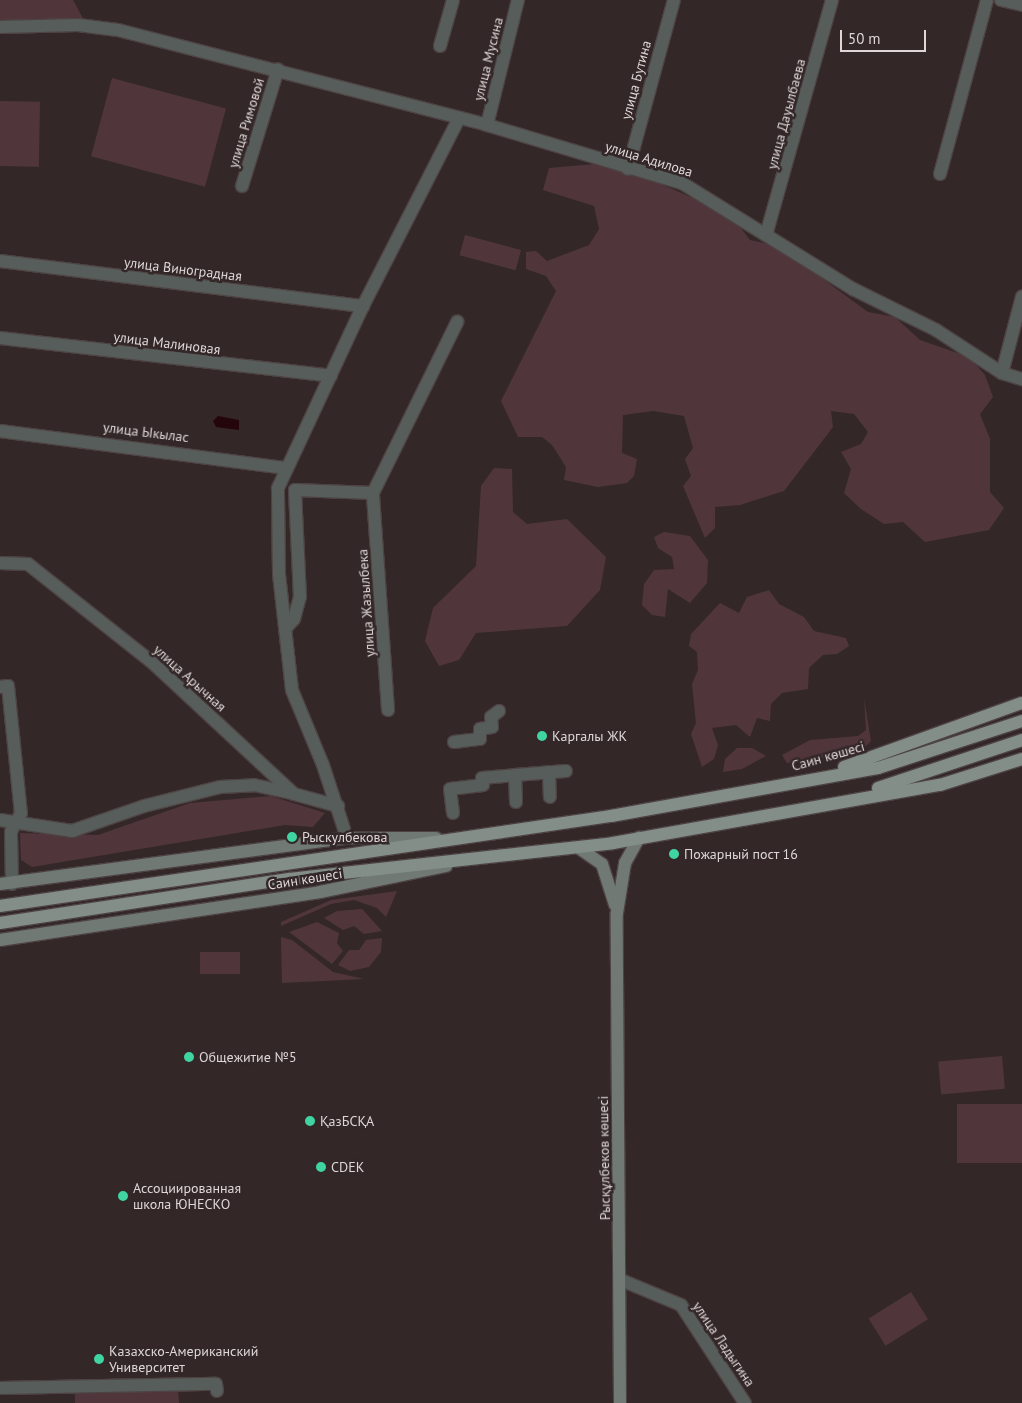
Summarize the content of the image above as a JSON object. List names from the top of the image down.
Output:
{
  "streets": {
    "main road": ["Саин көшесі"],
    "street": [
      "улица Мусина",
      "улица Бутина",
      "улица Дауылбаева",
      "улица Римовой",
      "улица Адилова",
      "улица Виноградная",
      "улица Малиновая",
      "улица Ыкылас",
      "улица Жазылбека",
      "улица Арычная",
      "Рысқұлбеков көшесі",
      "улица Ладыгина"
    ]
  },
  "crossings": [
    ["улица Мусина", "улица Адилова"],
    ["улица Бутина", "улица Адилова"],
    ["улица Дауылбаева", "улица Адилова"],
    ["улица Римовой", "улица Адилова"],
    ["Рысқұлбеков көшесі", "улица Ладыгина"]
  ],
  "places": [
    "Каргалы ЖК",
    "Рыскулбекова",
    "Пожарный пост 16",
    "Общежитие №5",
    "ҚазБСҚА",
    "CDEK",
    "Ассоциированная школа ЮНЕСКО",
    "Казахско-Американский Университет"
  ],
  "scale_bar": "50 m"
}
